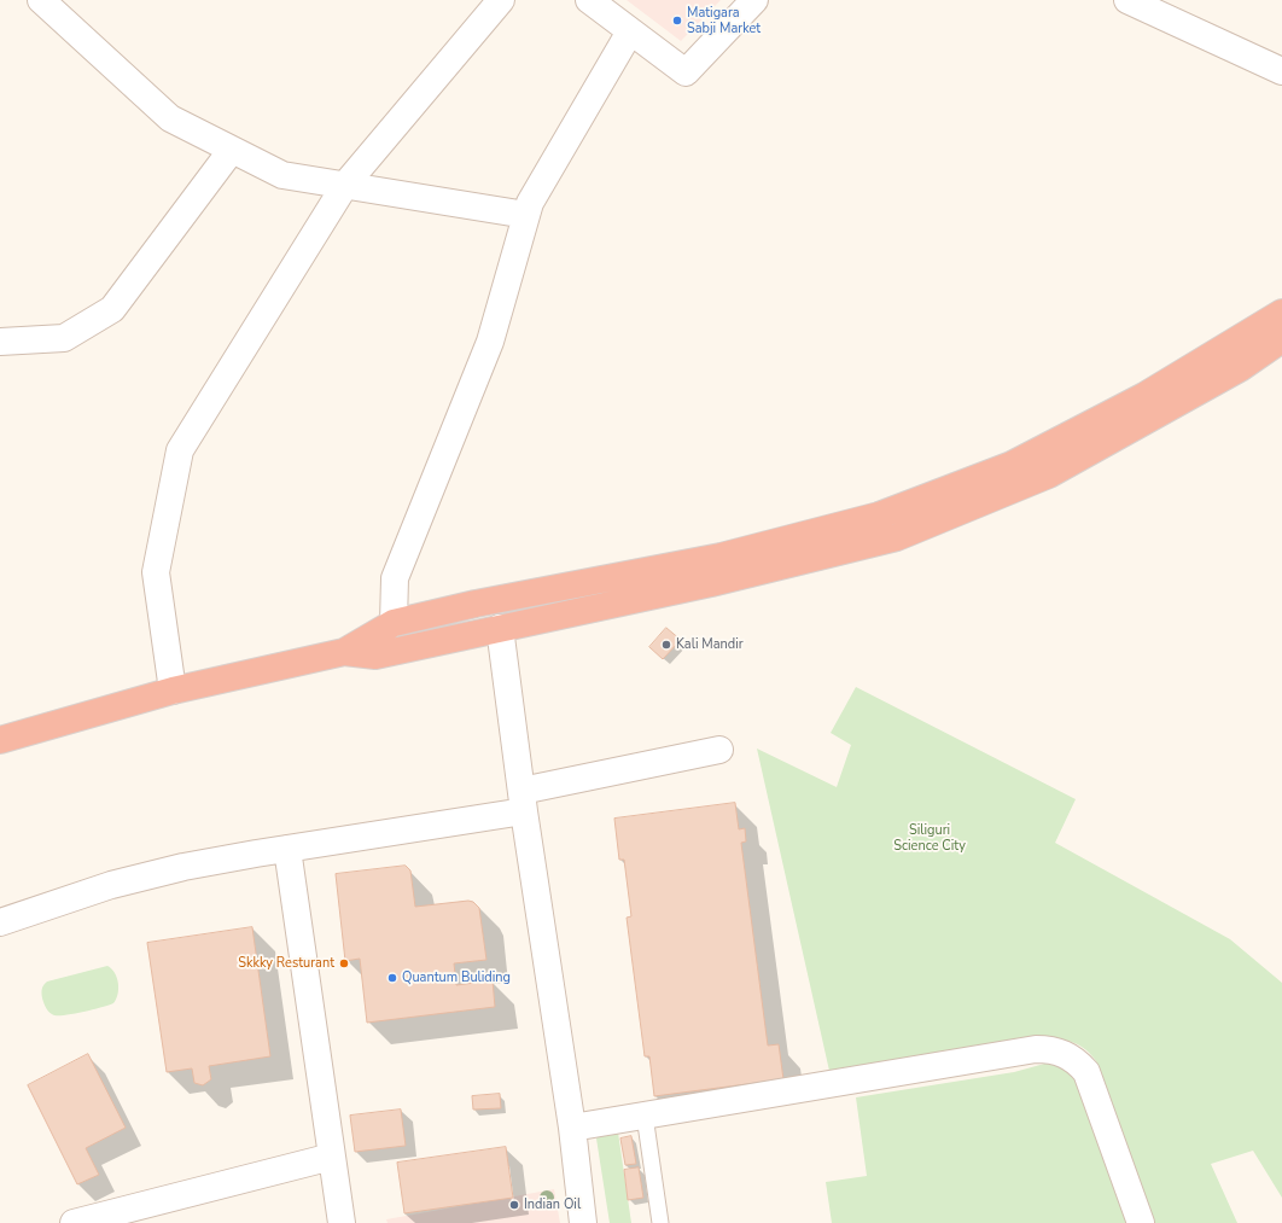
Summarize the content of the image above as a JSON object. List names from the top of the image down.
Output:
{
  "parks": ["Siliguri Science City"],
  "places": [
    "Matigara Sabji Market",
    "Kali Mandir",
    "Skkky Resturant",
    "Quantum Buliding",
    "Indian Oil"
  ]
}
